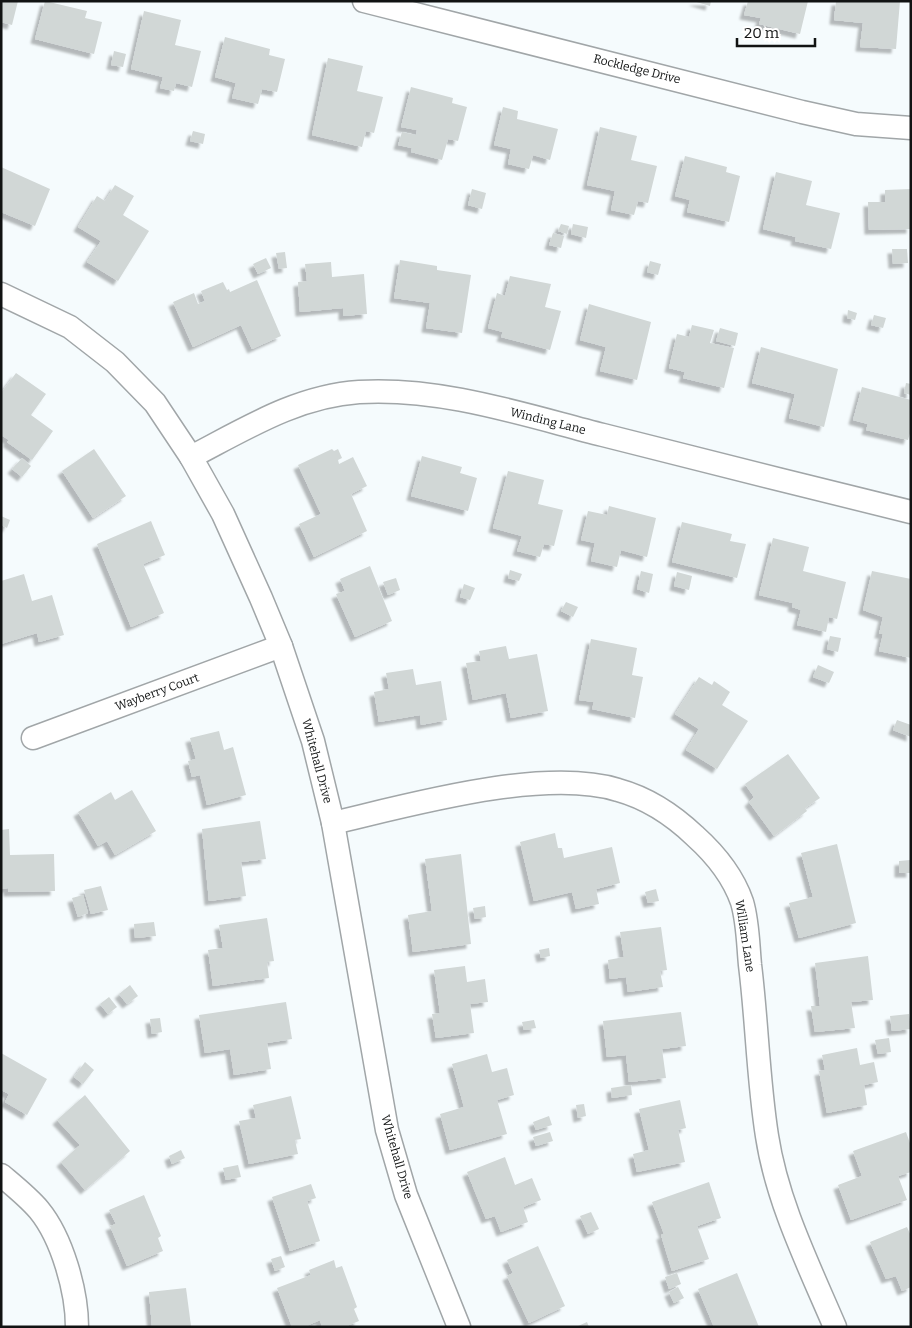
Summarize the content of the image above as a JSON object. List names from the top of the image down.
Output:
{
  "streets": {
    "street": [
      "Rockledge Drive",
      "Winding Lane",
      "Wayberry Court",
      "Whitehall Drive",
      "William Lane"
    ]
  },
  "crossings": [
    ["Winding Lane", "Whitehall Drive"],
    ["Wayberry Court", "Whitehall Drive"],
    ["Whitehall Drive", "William Lane"]
  ],
  "scale_bar": "20 m"
}
